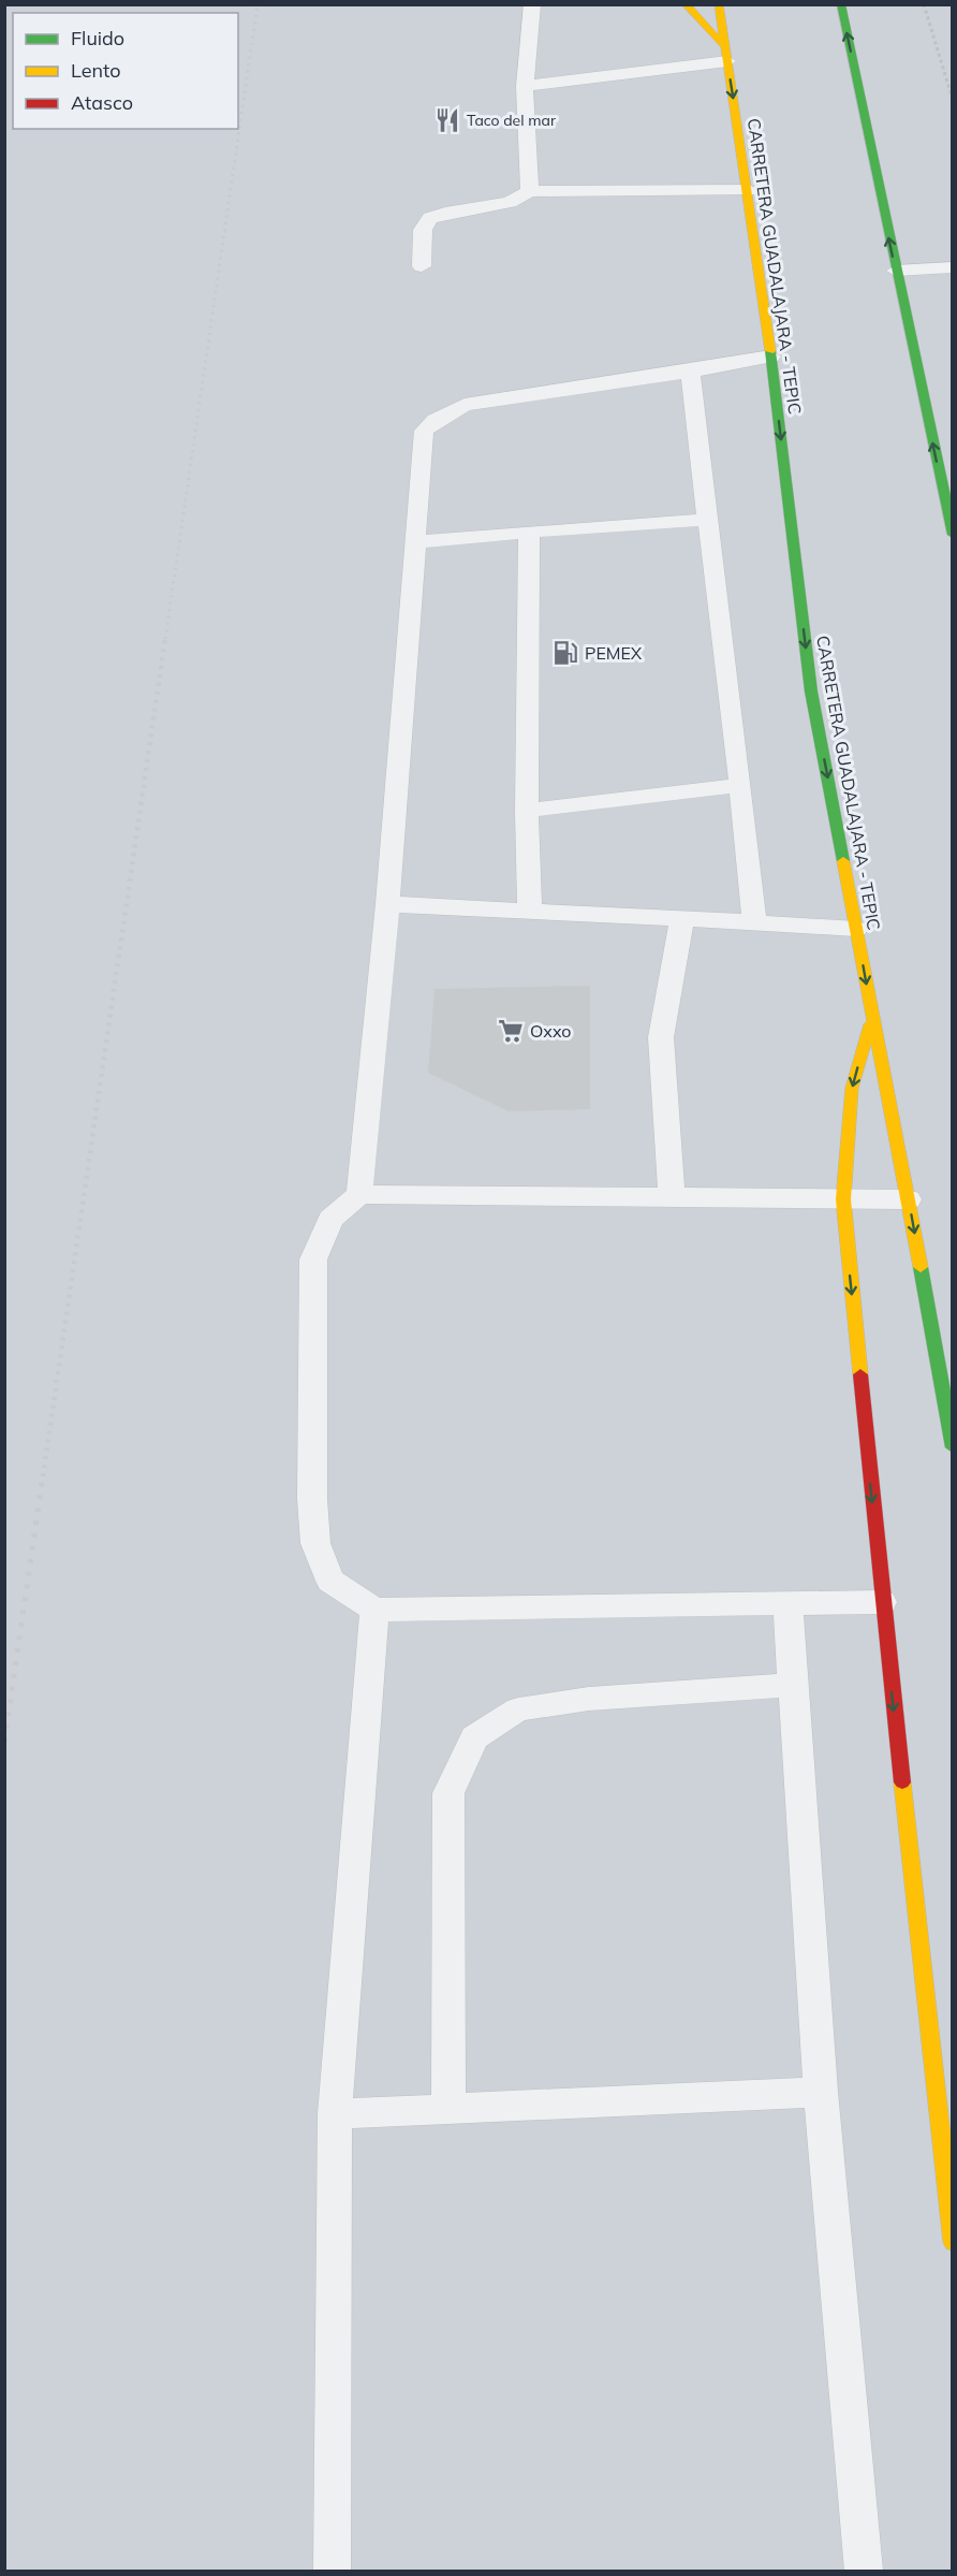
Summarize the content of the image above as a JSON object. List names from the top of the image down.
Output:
{
  "streets": {
    "highway": ["CARRETERA GUADALAJARA - TEPIC"]
  },
  "places": {
    "restaurant": ["Taco del mar"],
    "fuel station": ["PEMEX"],
    "supermarket": ["Oxxo"]
  },
  "legend": ["Fluido", "Lento", "Atasco"]
}
